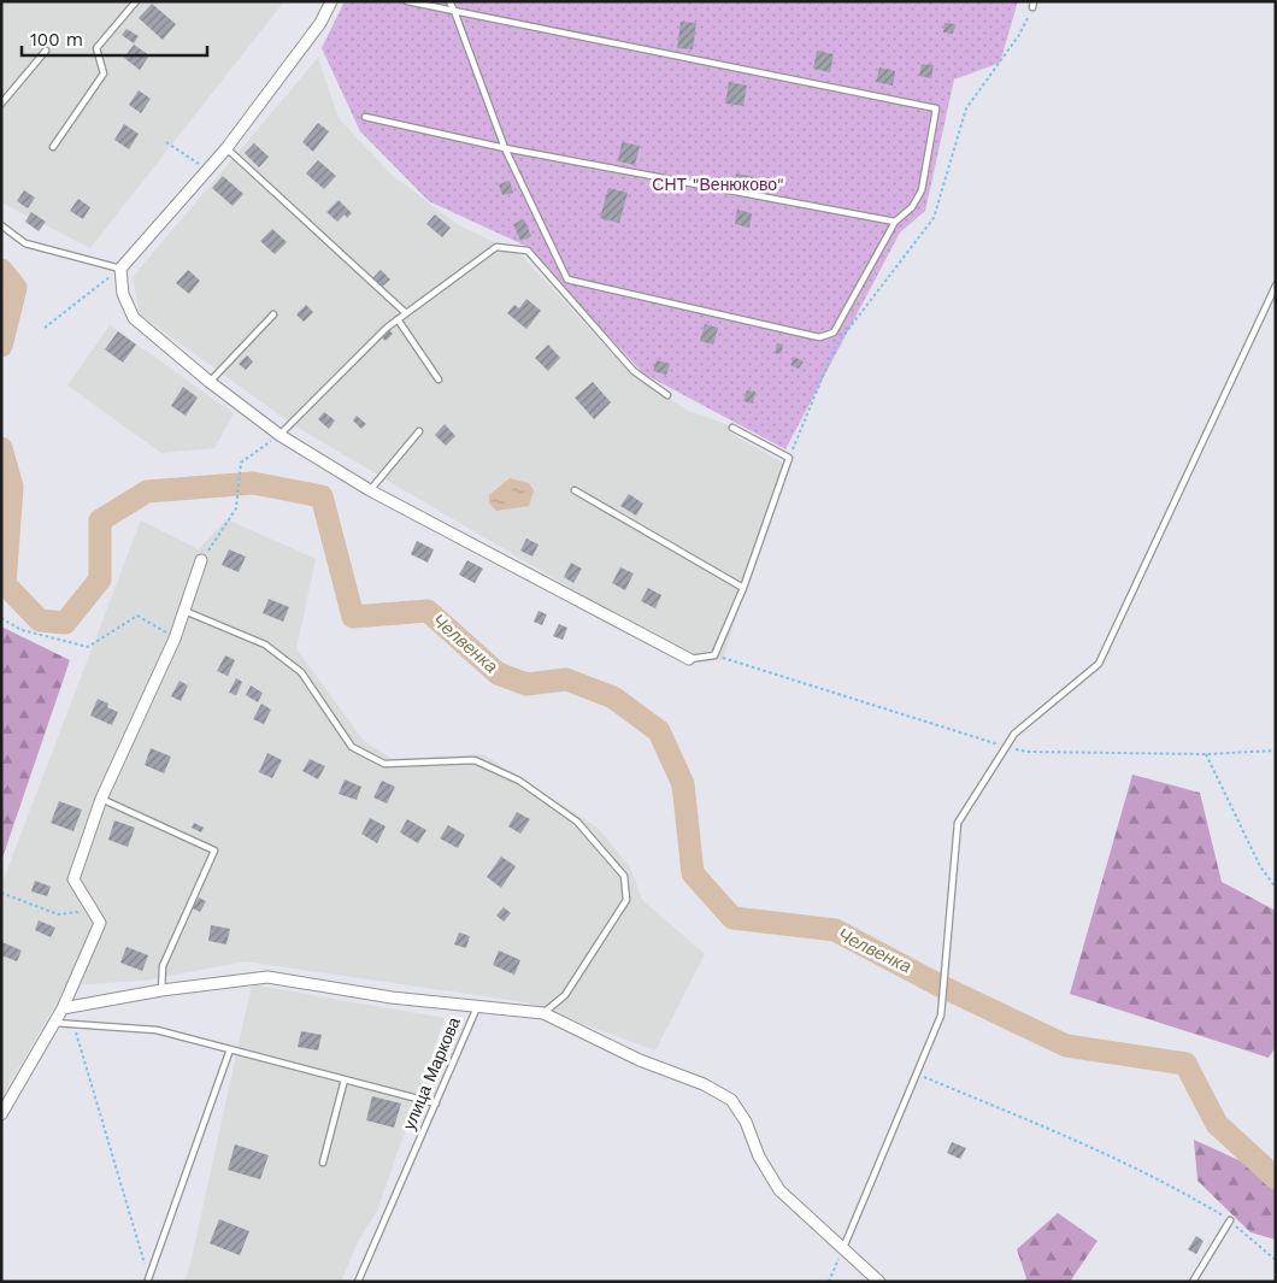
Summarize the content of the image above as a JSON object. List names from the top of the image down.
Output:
{
  "streets": {
    "street": ["улица Маркова"]
  },
  "water": ["Челвенка"],
  "parks": ["СНТ \"Венюково\""],
  "scale_bar": "100 m"
}
